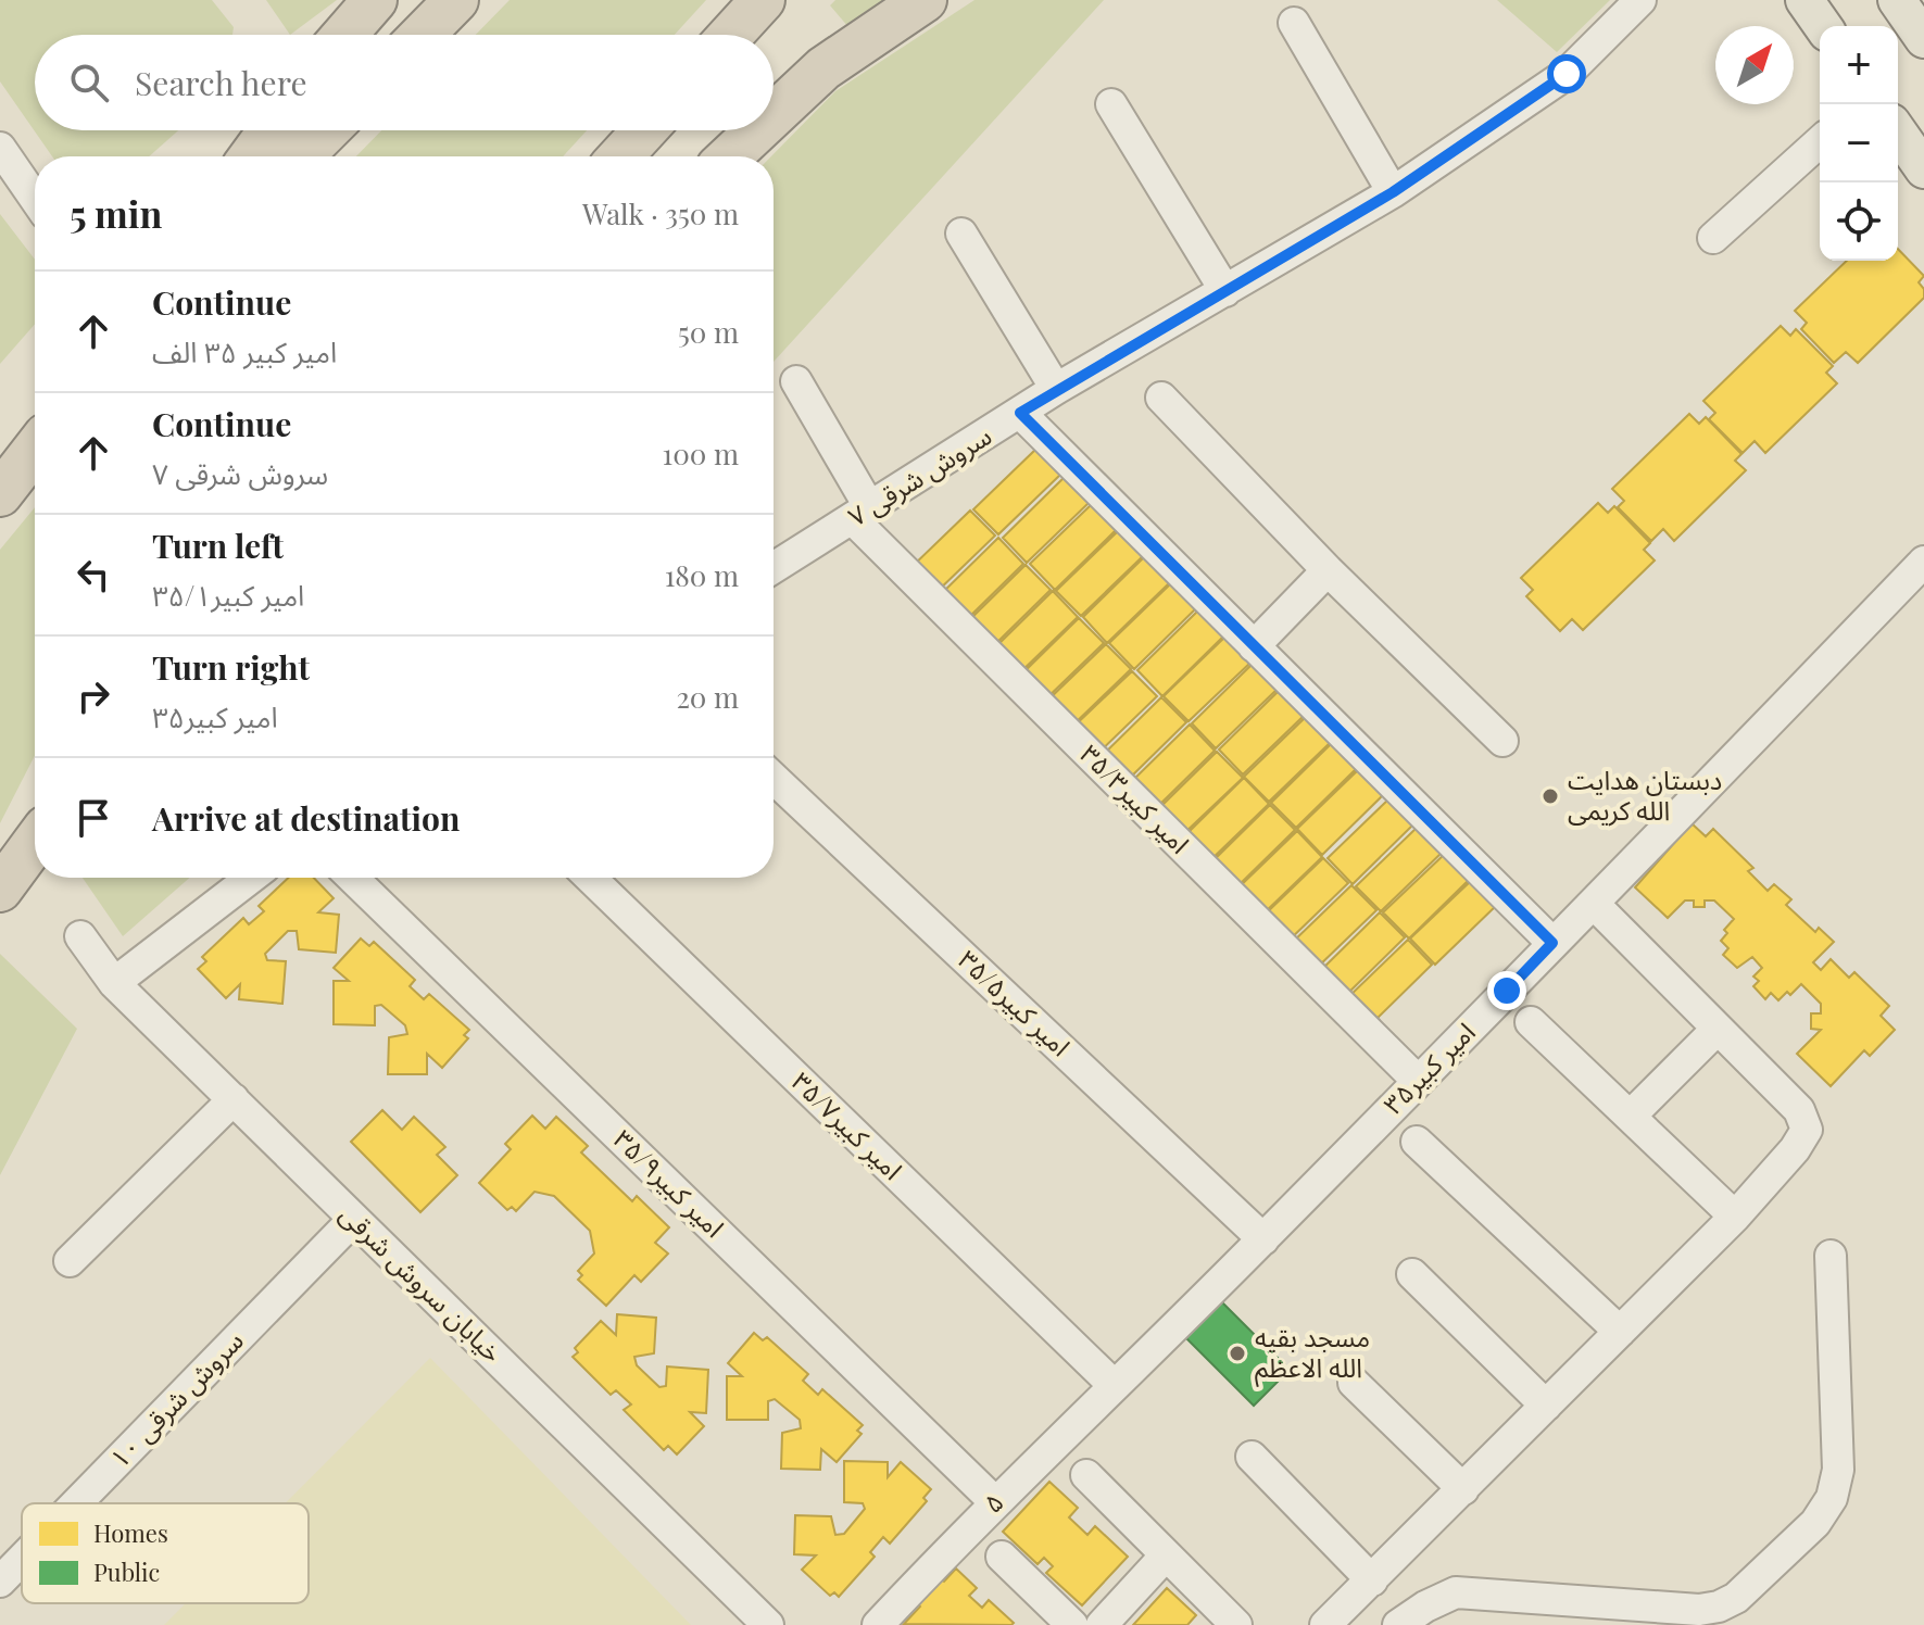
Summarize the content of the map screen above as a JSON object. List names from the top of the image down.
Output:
{
  "streets": {
    "street": [
      "سروش شرقی ۷",
      "امیر کبیر۳۵/۳",
      "امیر کبیر۳۵/۵",
      "امیر کبیر۳۵",
      "امیر کبیر۳۵/۷",
      "امیر کبیر۳۵/۹",
      "خیابان سروش شرقی",
      "سروش شرقی ۱۰",
      "۵"
    ]
  },
  "crossings": [
    ["سروش شرقی ۷", "امیر کبیر۳۵/۳"],
    ["امیر کبیر۳۵/۳", "امیر کبیر۳۵"],
    ["امیر کبیر۳۵/۵", "امیر کبیر۳۵"],
    ["امیر کبیر۳۵", "امیر کبیر۳۵/۷"],
    ["امیر کبیر۳۵", "۵"],
    ["امیر کبیر۳۵/۷", "۵"],
    ["امیر کبیر۳۵/۹", "۵"],
    ["خیابان سروش شرقی", "سروش شرقی ۱۰"]
  ],
  "places": ["دبستان هدایت الله کریمی", "مسجد بقیه الله الاعظم"],
  "legend": ["Homes", "Public"],
  "north": "top right",
  "page": {
    "map_buttons": ["+", "−"],
    "search": "Search here",
    "heading": ["5 min", "Walk · 350 m"],
    "list": [
      ["Continue", "امیر کبیر ۳۵ الف", "50 m"],
      ["Continue", "سروش شرقی ۷", "100 m"],
      ["Turn left", "امیر کبیر۳۵/۱", "180 m"],
      ["Turn right", "امیر کبیر۳۵", "20 m"],
      "Arrive at destination"
    ]
  }
}
